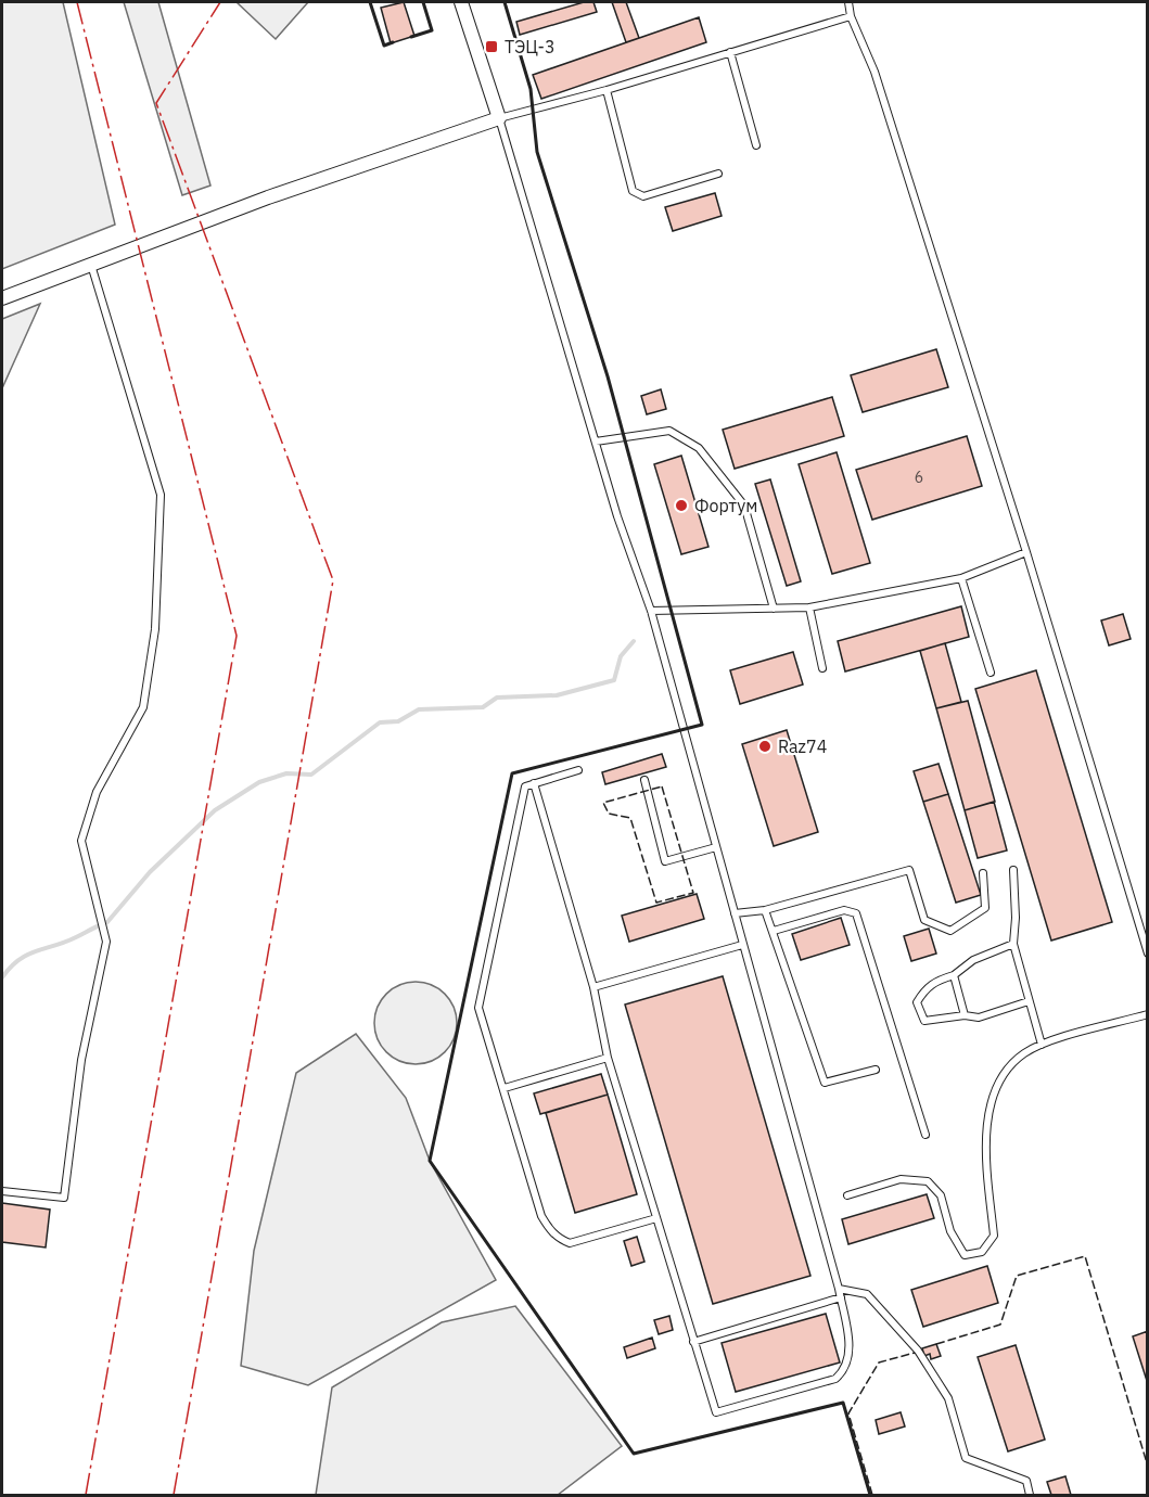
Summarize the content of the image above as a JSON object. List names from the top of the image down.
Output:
{
  "places": {
    "transit": ["ТЭЦ-3"],
    "other": ["Фортум", "Raz74"]
  },
  "house_numbers": ["6"]
}
